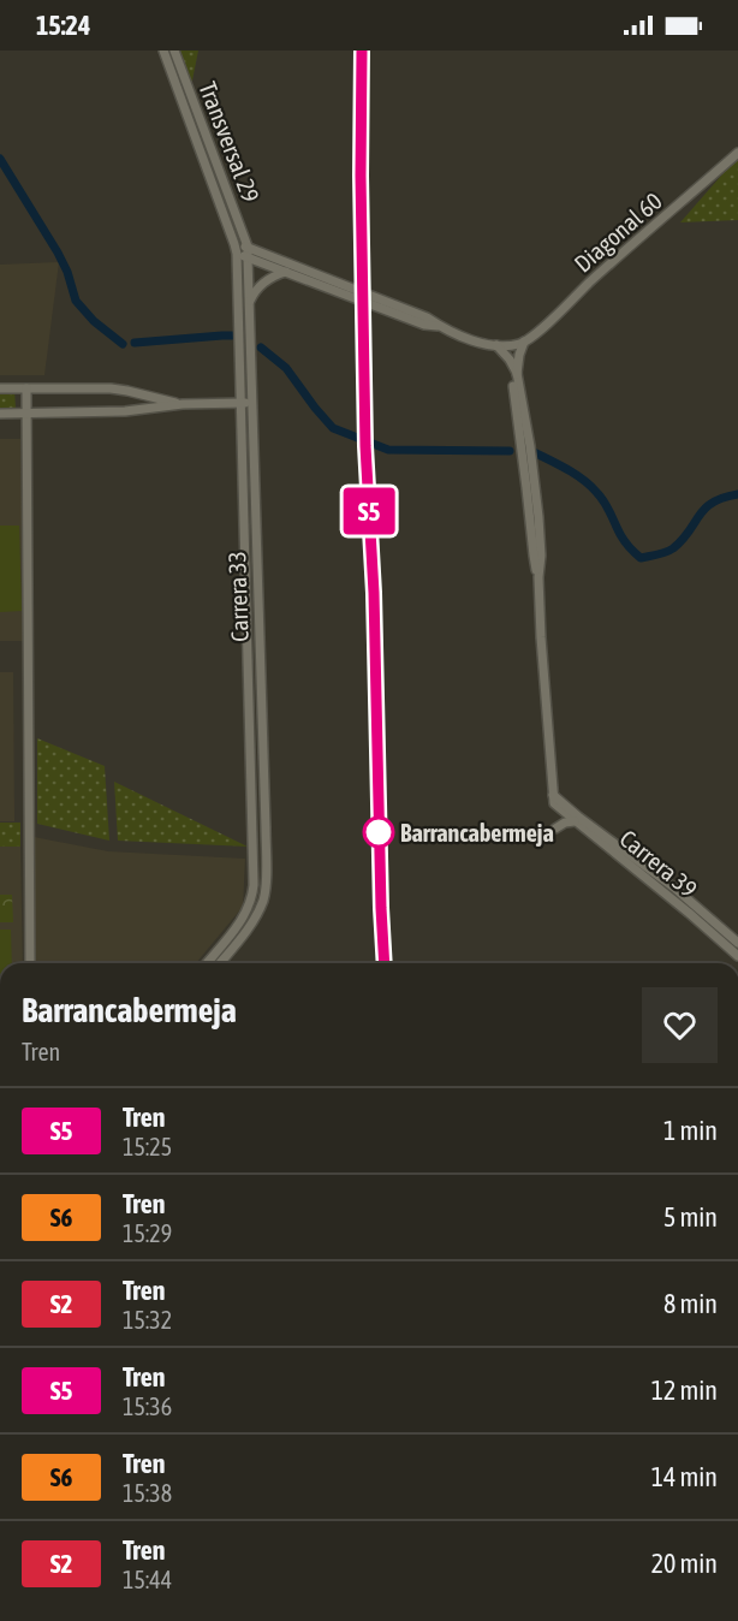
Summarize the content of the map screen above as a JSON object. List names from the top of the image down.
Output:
{
  "streets": {
    "main road": [
      "Transversal 29",
      "Diagonal 60",
      "Carrera 33",
      "Carrera 39"
    ]
  },
  "crossings": [
    ["Transversal 29", "Carrera 33"]
  ],
  "places": ["Barrancabermeja"],
  "page": {
    "status": "15:24",
    "on_map": "S5",
    "heading": ["Barrancabermeja", "Tren"],
    "list": [
      {
        "mark": "S5",
        "name": "Tren",
        "note": "15:25",
        "value": "1 min"
      },
      {
        "mark": "S6",
        "name": "Tren",
        "note": "15:29",
        "value": "5 min"
      },
      {
        "mark": "S2",
        "name": "Tren",
        "note": "15:32",
        "value": "8 min"
      },
      {
        "mark": "S5",
        "name": "Tren",
        "note": "15:36",
        "value": "12 min"
      },
      {
        "mark": "S6",
        "name": "Tren",
        "note": "15:38",
        "value": "14 min"
      },
      {
        "mark": "S2",
        "name": "Tren",
        "note": "15:44",
        "value": "20 min"
      }
    ]
  }
}
